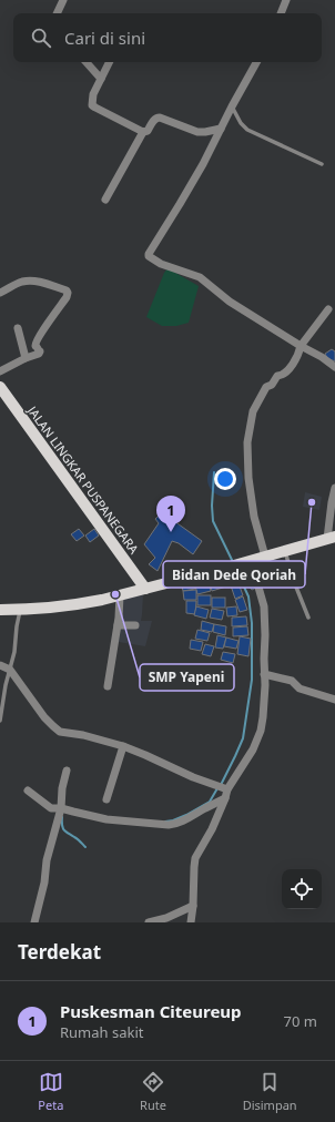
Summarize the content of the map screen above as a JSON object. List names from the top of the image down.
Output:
{
  "streets": {
    "main road": ["JALAN LINGKAR PUSPANEGARA"]
  },
  "places": ["Bidan Dede Qoriah", "SMP Yapeni"],
  "page": {
    "search": "Cari di sini",
    "pins": "1",
    "heading": "Terdekat",
    "list": [
      {
        "mark": "1",
        "name": "Puskesman Citeureup",
        "note": "Rumah sakit",
        "value": "70 m"
      }
    ],
    "nav": ["Peta", "Rute", "Disimpan"]
  }
}
